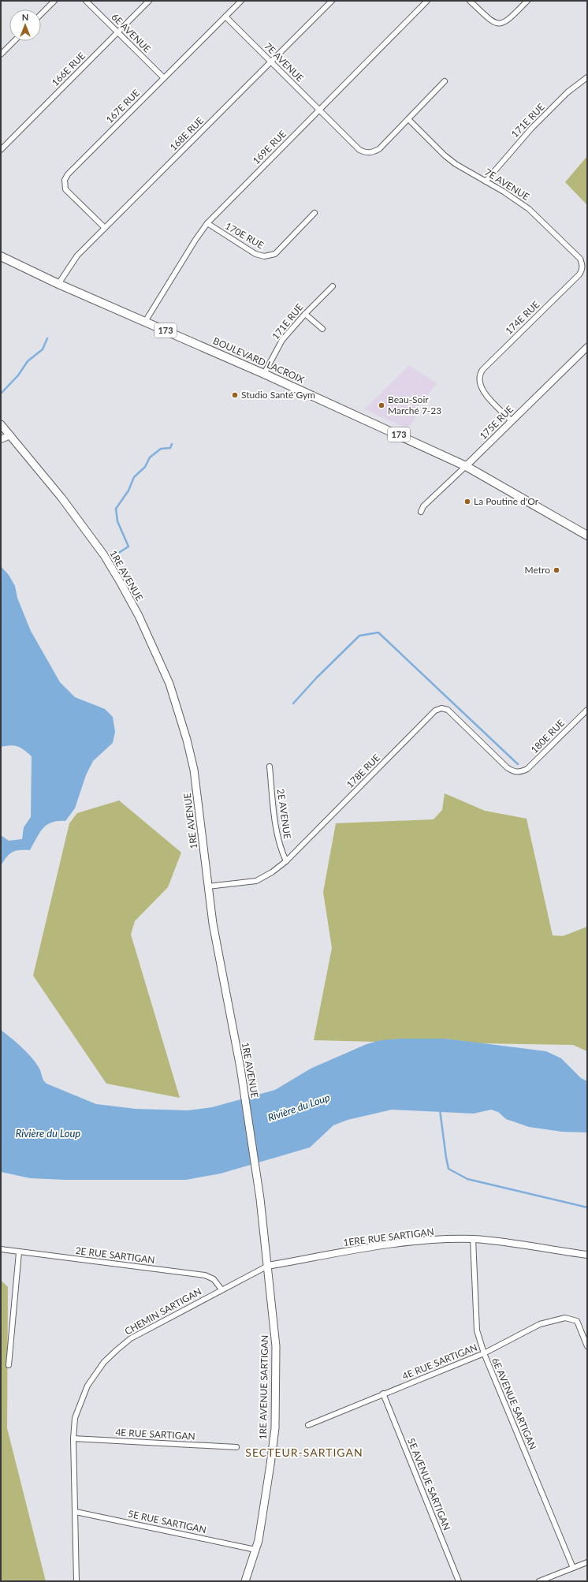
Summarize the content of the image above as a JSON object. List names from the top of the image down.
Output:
{
  "streets": {
    "main road": [
      "173",
      "BOULEVARD LACROIX",
      "1RE AVENUE",
      "1RE AVENUE SARTIGAN"
    ],
    "street": [
      "6E AVENUE",
      "7E AVENUE",
      "166E RUE",
      "167E RUE",
      "171E RUE",
      "168E RUE",
      "169E RUE",
      "170E RUE",
      "174E RUE",
      "175E RUE",
      "180E RUE",
      "178E RUE",
      "2E AVENUE",
      "1ERE RUE SARTIGAN",
      "2E RUE SARTIGAN",
      "CHEMIN SARTIGAN",
      "4E RUE SARTIGAN",
      "6E AVENUE SARTIGAN",
      "5E AVENUE SARTIGAN",
      "5E RUE SARTIGAN"
    ]
  },
  "crossings": [
    ["6E AVENUE", "166E RUE"],
    ["6E AVENUE", "167E RUE"],
    ["7E AVENUE", "167E RUE"],
    ["7E AVENUE", "171E RUE"],
    ["7E AVENUE", "168E RUE"],
    ["7E AVENUE", "169E RUE"],
    ["7E AVENUE", "174E RUE"],
    ["167E RUE", "168E RUE"],
    ["171E RUE", "BOULEVARD LACROIX"],
    ["168E RUE", "BOULEVARD LACROIX"],
    ["169E RUE", "170E RUE"],
    ["169E RUE", "BOULEVARD LACROIX"],
    ["174E RUE", "175E RUE"],
    ["BOULEVARD LACROIX", "175E RUE"],
    ["1RE AVENUE", "178E RUE"],
    ["1RE AVENUE", "1ERE RUE SARTIGAN"],
    ["1RE AVENUE", "CHEMIN SARTIGAN"],
    ["1RE AVENUE", "1RE AVENUE SARTIGAN"],
    ["180E RUE", "178E RUE"],
    ["178E RUE", "2E AVENUE"],
    ["1ERE RUE SARTIGAN", "CHEMIN SARTIGAN"],
    ["1ERE RUE SARTIGAN", "1RE AVENUE SARTIGAN"],
    ["1ERE RUE SARTIGAN", "6E AVENUE SARTIGAN"],
    ["2E RUE SARTIGAN", "CHEMIN SARTIGAN"],
    ["CHEMIN SARTIGAN", "4E RUE SARTIGAN"],
    ["CHEMIN SARTIGAN", "1RE AVENUE SARTIGAN"],
    ["CHEMIN SARTIGAN", "5E RUE SARTIGAN"],
    ["4E RUE SARTIGAN", "6E AVENUE SARTIGAN"],
    ["4E RUE SARTIGAN", "5E AVENUE SARTIGAN"],
    ["1RE AVENUE SARTIGAN", "5E RUE SARTIGAN"]
  ],
  "districts": ["SECTEUR-SARTIGAN"],
  "water": ["Rivière du Loup"],
  "places": [
    "Studio Santé Gym",
    "Beau-Soir Marché 7-23",
    "La Poutine d'Or",
    "Metro"
  ],
  "north": "top"
}
